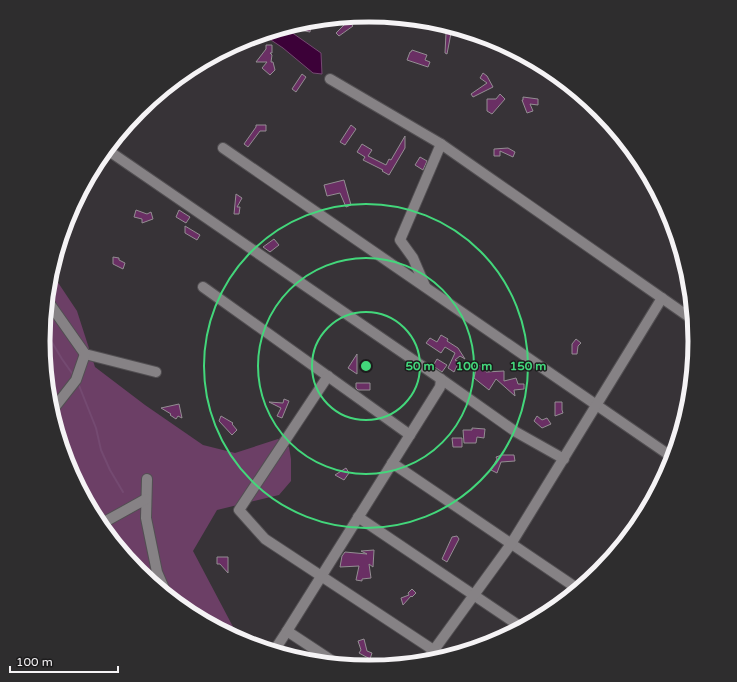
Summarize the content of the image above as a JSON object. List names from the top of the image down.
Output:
{
  "scale_bar": "100 m",
  "rings": ["50 m", "100 m", "150 m"]
}
